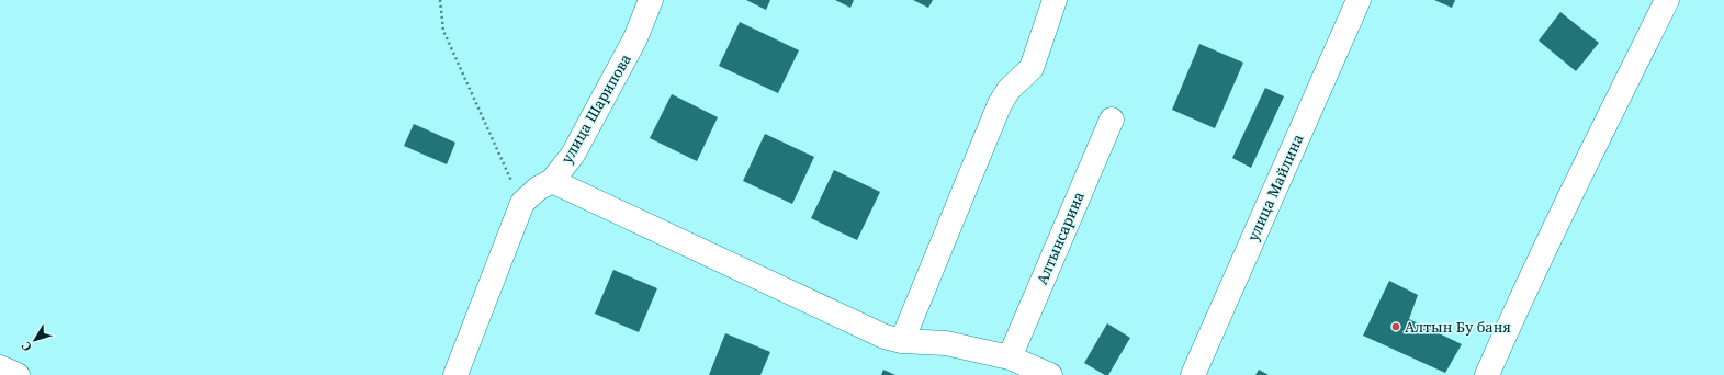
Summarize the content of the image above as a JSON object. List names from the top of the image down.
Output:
{
  "streets": {
    "street": ["улица Шарипова", "улица Майлина", "Алтынсарина"]
  },
  "places": ["Алтын Бу баня"],
  "north": "bottom left"
}
